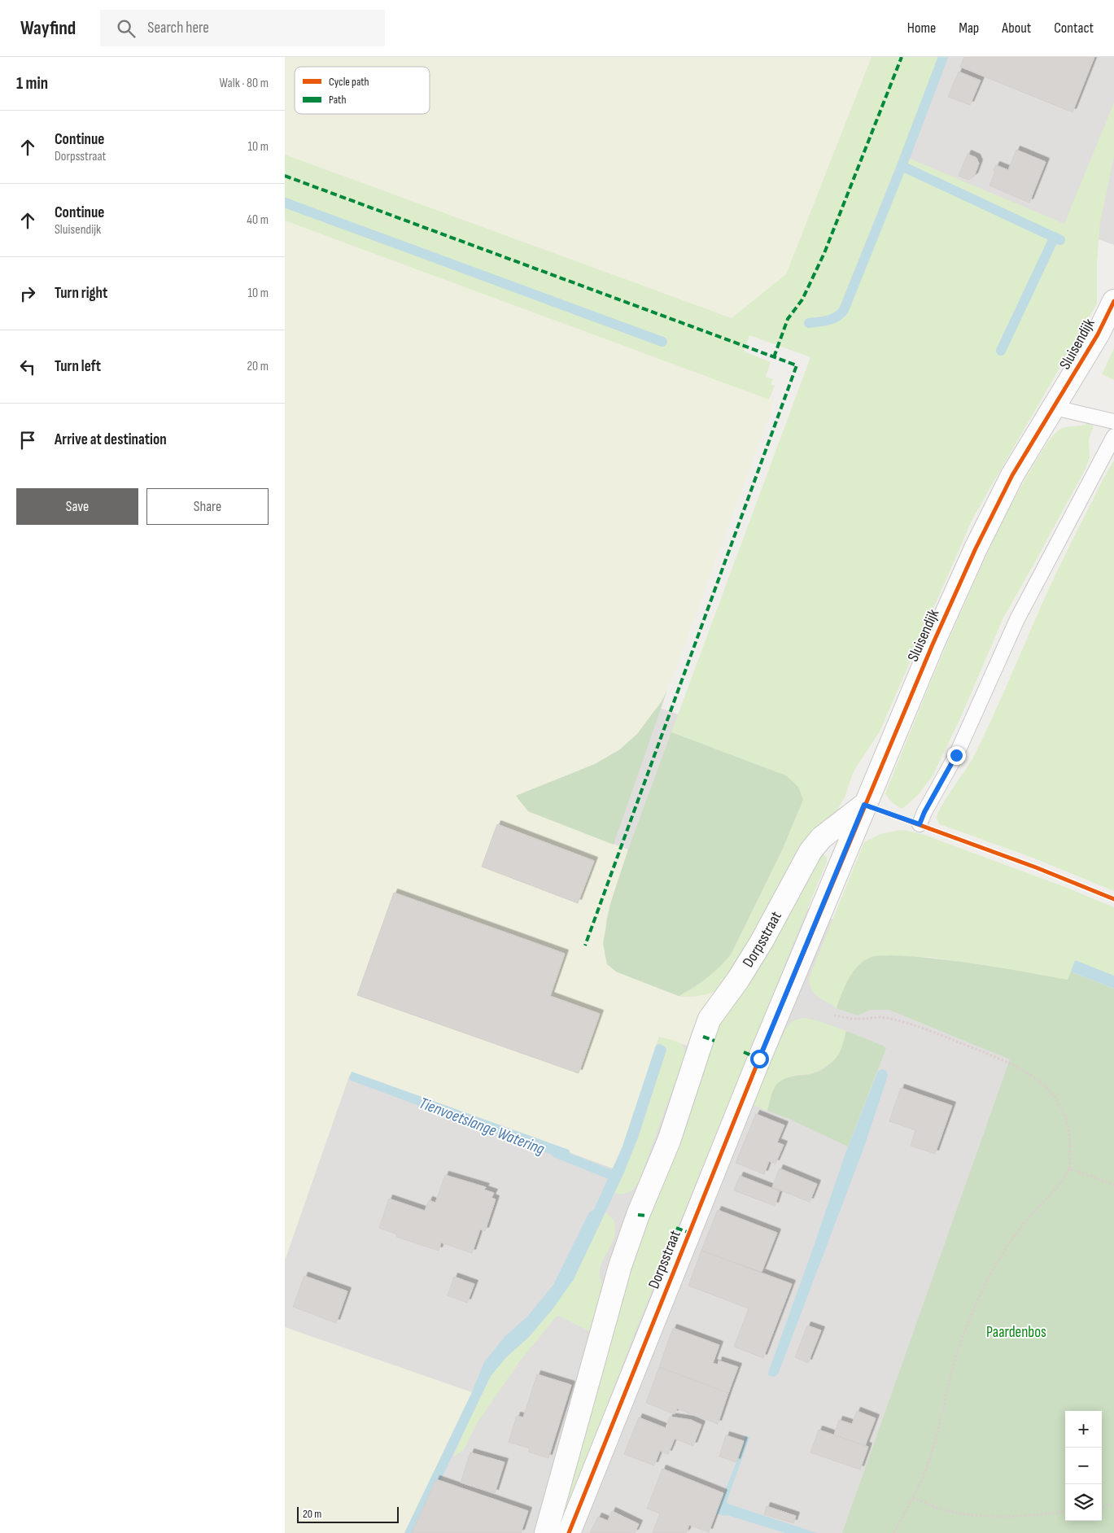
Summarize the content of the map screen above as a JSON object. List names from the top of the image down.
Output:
{
  "streets": {
    "street": ["Sluisendijk", "Dorpsstraat"]
  },
  "crossings": [
    ["Sluisendijk", "Dorpsstraat"]
  ],
  "water": ["Tienvoetslange Watering"],
  "parks": ["Paardenbos"],
  "legend": ["Cycle path", "Path"],
  "scale_bar": "20 m",
  "page": {
    "header": "Wayfind",
    "search": "Search here",
    "nav": [
      "Home",
      "Map",
      "About",
      "Contact"
    ],
    "heading": ["1 min", "Walk · 80 m"],
    "list": [
      ["Continue", "Dorpsstraat", "10 m"],
      ["Continue", "Sluisendijk", "40 m"],
      ["Turn right", "10 m"],
      ["Turn left", "20 m"],
      "Arrive at destination"
    ],
    "buttons": ["Save", "Share"],
    "map_buttons": ["+", "−"],
    "scale": "20 m"
  }
}
